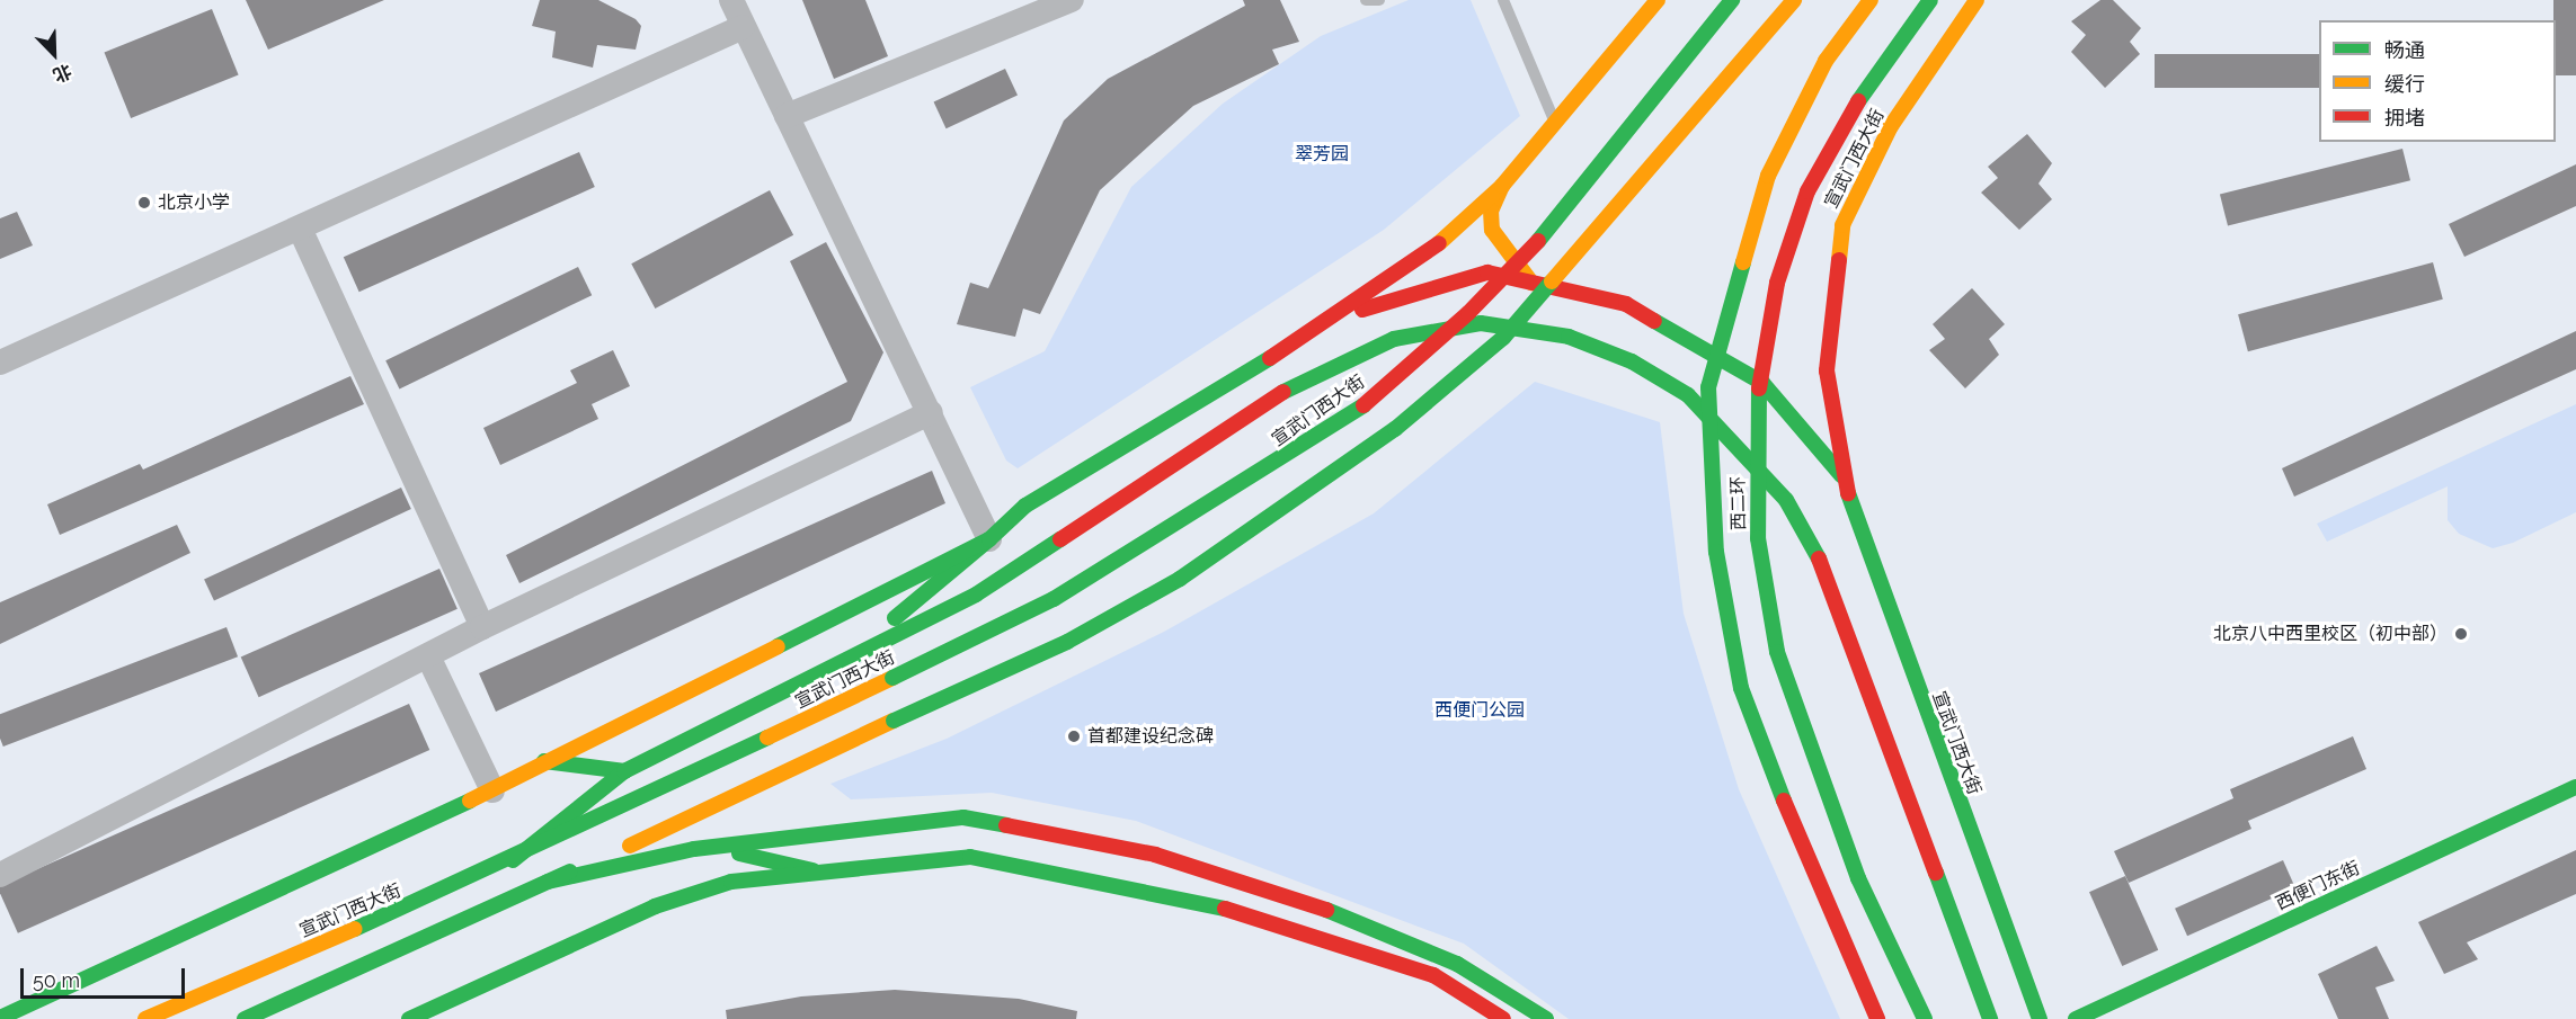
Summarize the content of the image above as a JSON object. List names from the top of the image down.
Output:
{
  "streets": {
    "main road": ["宣武门西大街", "西二环", "西便门东街"]
  },
  "parks": ["翠芳园", "西便门公园"],
  "places": ["北京小学", "北京八中西里校区（初中部）", "首都建设纪念碑"],
  "legend": ["畅通", "缓行", "拥堵"],
  "scale_bar": "50 m",
  "north": "bottom right"
}
